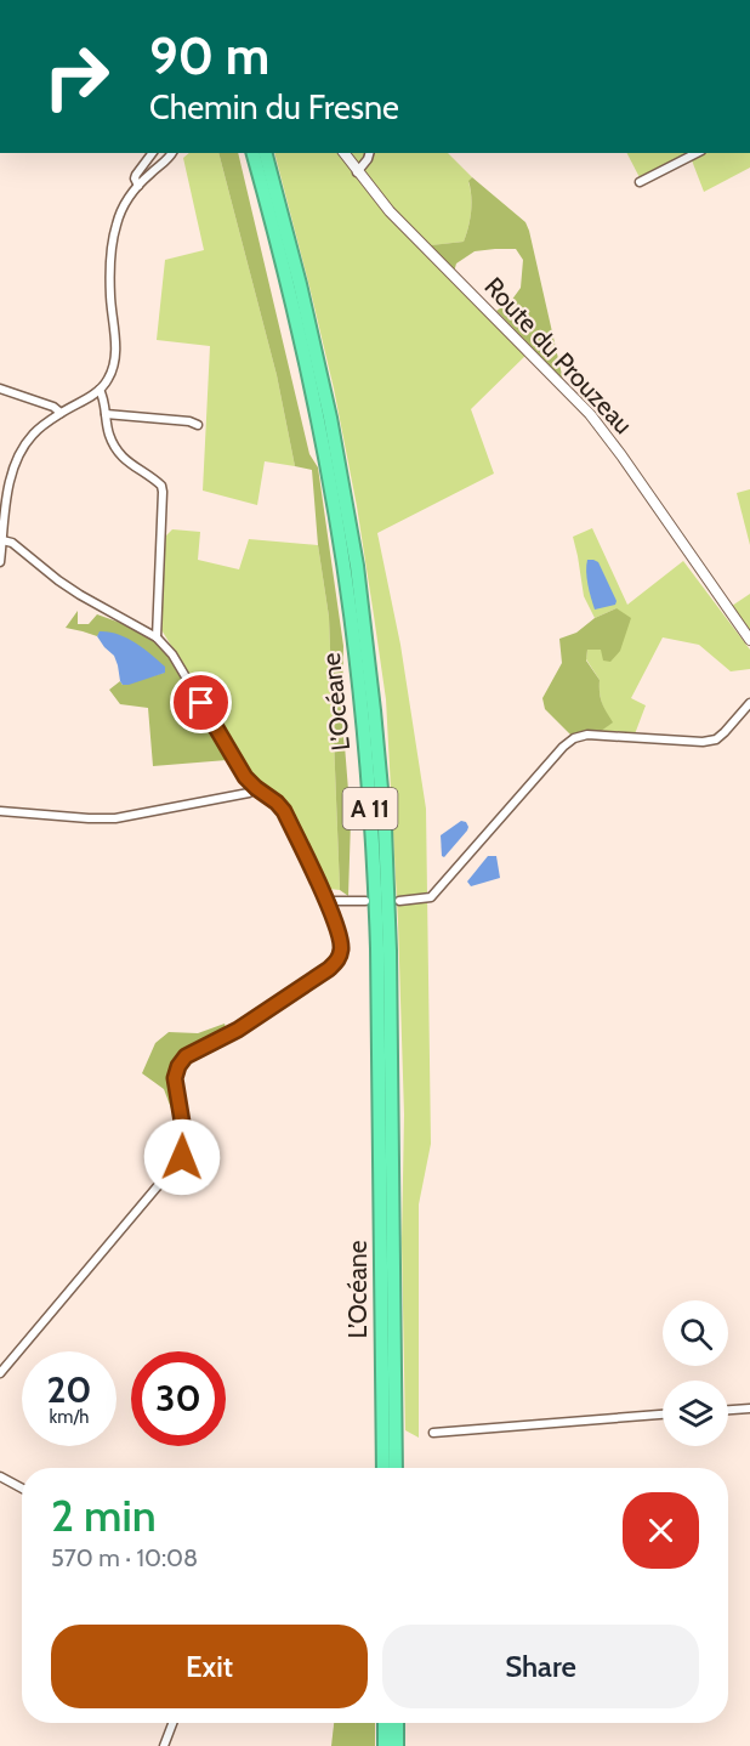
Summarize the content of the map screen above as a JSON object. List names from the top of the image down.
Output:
{
  "streets": {
    "highway": ["L’Océane", "A 11"],
    "street": ["Route du Prouzeau"]
  },
  "page": {
    "turn": ["90 m", "Chemin du Fresne"],
    "speed": "20 km/h",
    "limit": "30",
    "heading": ["2 min", "570 m · 10:08"],
    "buttons": ["Exit", "Share"]
  }
}
